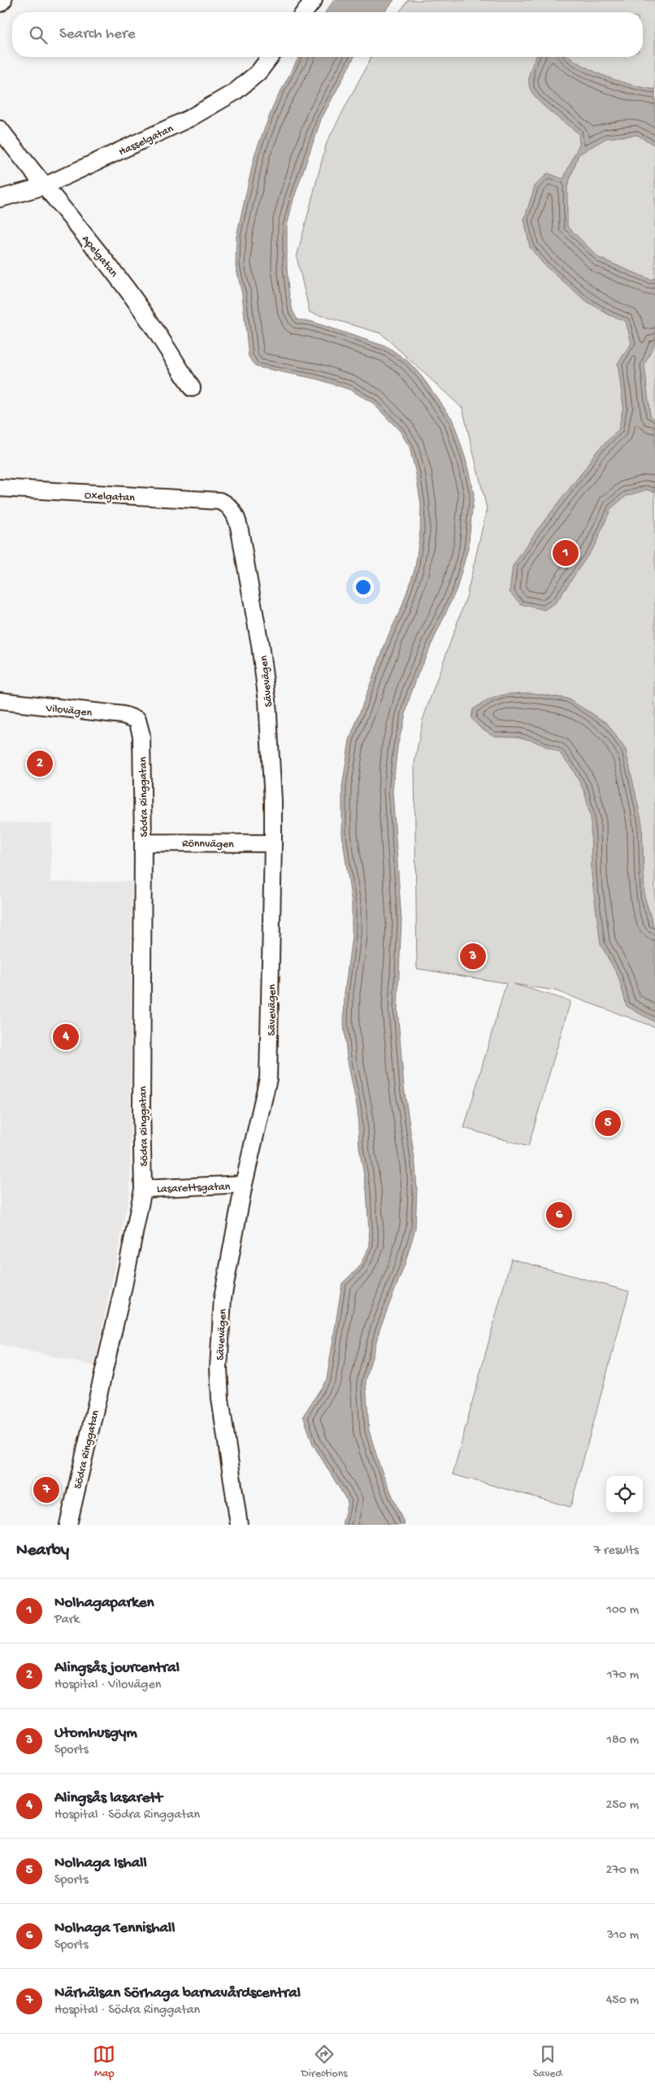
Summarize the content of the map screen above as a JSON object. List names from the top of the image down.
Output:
{
  "streets": {
    "street": [
      "Hasselgatan",
      "Apelgatan",
      "Oxelgatan",
      "Sävevägen",
      "Vilovägen",
      "Södra Ringgatan",
      "Rönnvägen",
      "Lasarettsgatan"
    ]
  },
  "crossings": [
    ["Hasselgatan", "Apelgatan"],
    ["Oxelgatan", "Sävevägen"],
    ["Sävevägen", "Rönnvägen"],
    ["Sävevägen", "Lasarettsgatan"],
    ["Vilovägen", "Södra Ringgatan"],
    ["Södra Ringgatan", "Rönnvägen"],
    ["Södra Ringgatan", "Lasarettsgatan"]
  ],
  "page": {
    "search": "Search here",
    "pins": [
      "1",
      "2",
      "3",
      "4",
      "5",
      "6",
      "7"
    ],
    "heading": ["Nearby", "7 results"],
    "list": [
      {
        "mark": "1",
        "name": "Nolhagaparken",
        "note": "Park",
        "value": "100 m"
      },
      {
        "mark": "2",
        "name": "Alingsås jourcentral",
        "note": "Hospital · Vilovägen",
        "value": "170 m"
      },
      {
        "mark": "3",
        "name": "Utomhusgym",
        "note": "Sports",
        "value": "180 m"
      },
      {
        "mark": "4",
        "name": "Alingsås lasarett",
        "note": "Hospital · Södra Ringgatan",
        "value": "250 m"
      },
      {
        "mark": "5",
        "name": "Nolhaga Ishall",
        "note": "Sports",
        "value": "270 m"
      },
      {
        "mark": "6",
        "name": "Nolhaga Tennishall",
        "note": "Sports",
        "value": "310 m"
      },
      {
        "mark": "7",
        "name": "Närhälsan Sörhaga barnavårdscentral",
        "note": "Hospital · Södra Ringgatan",
        "value": "450 m"
      }
    ],
    "nav": ["Map", "Directions", "Saved"]
  }
}
